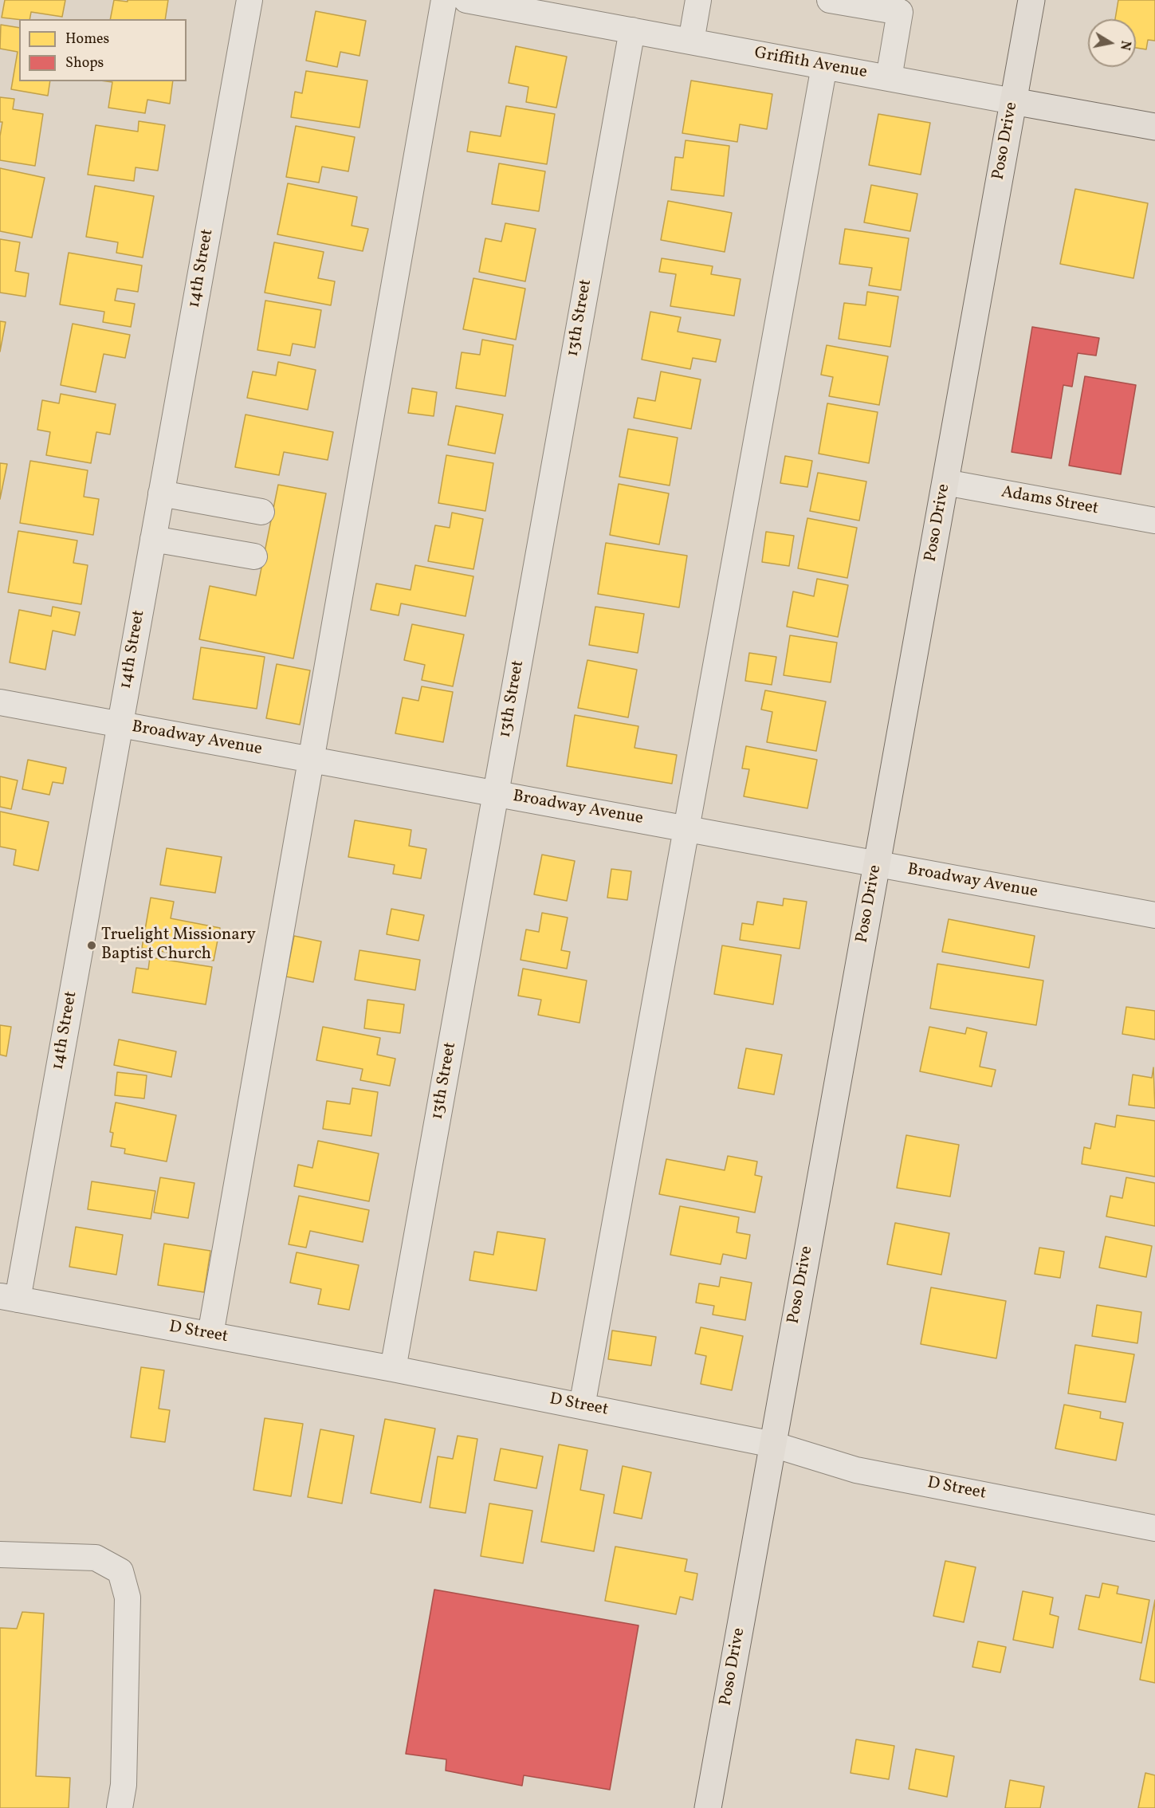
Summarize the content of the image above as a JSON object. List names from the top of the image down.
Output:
{
  "streets": {
    "main road": ["Griffith Avenue", "Poso Drive"],
    "street": [
      "14th Street",
      "13th Street",
      "Adams Street",
      "Broadway Avenue",
      "D Street"
    ]
  },
  "crossings": [
    ["Griffith Avenue", "Poso Drive"],
    ["Griffith Avenue", "13th Street"],
    ["Poso Drive", "Adams Street"],
    ["Poso Drive", "Broadway Avenue"],
    ["Poso Drive", "D Street"],
    ["14th Street", "Broadway Avenue"],
    ["14th Street", "D Street"],
    ["13th Street", "Broadway Avenue"],
    ["13th Street", "D Street"]
  ],
  "places": ["Truelight Missionary Baptist Church"],
  "legend": ["Homes", "Shops"],
  "north": "right"
}
